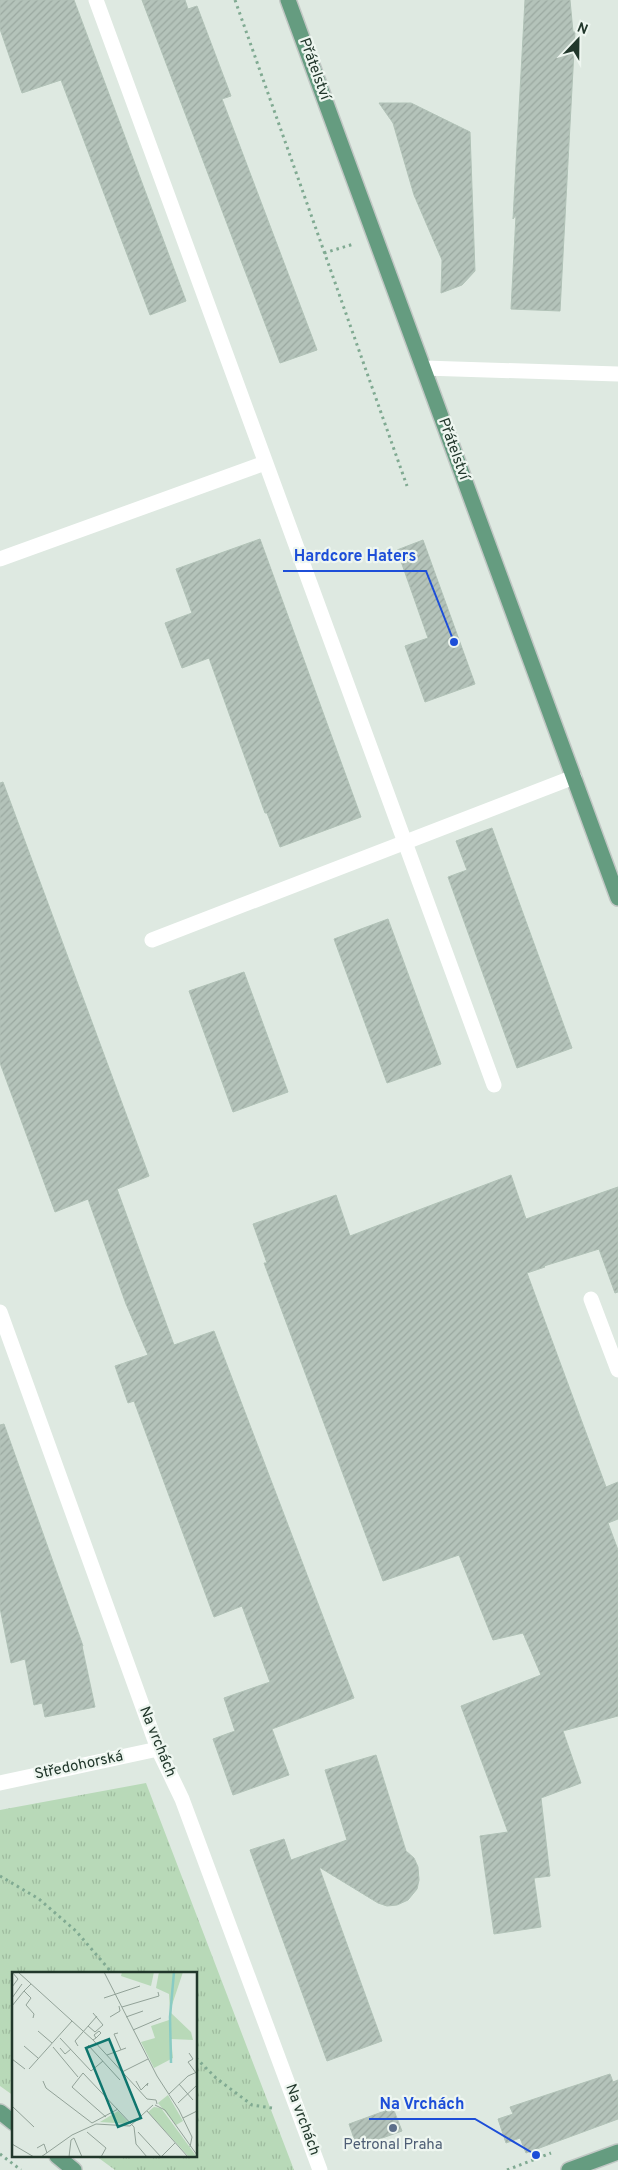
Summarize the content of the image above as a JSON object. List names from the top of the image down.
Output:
{
  "streets": {
    "main road": ["Přátelství"],
    "street": ["Na vrchách", "Středohorská"]
  },
  "crossings": [
    ["Na vrchách", "Středohorská"]
  ],
  "places": ["Hardcore Haters", "Petronal Praha", "Na Vrchách"],
  "north": "top"
}
